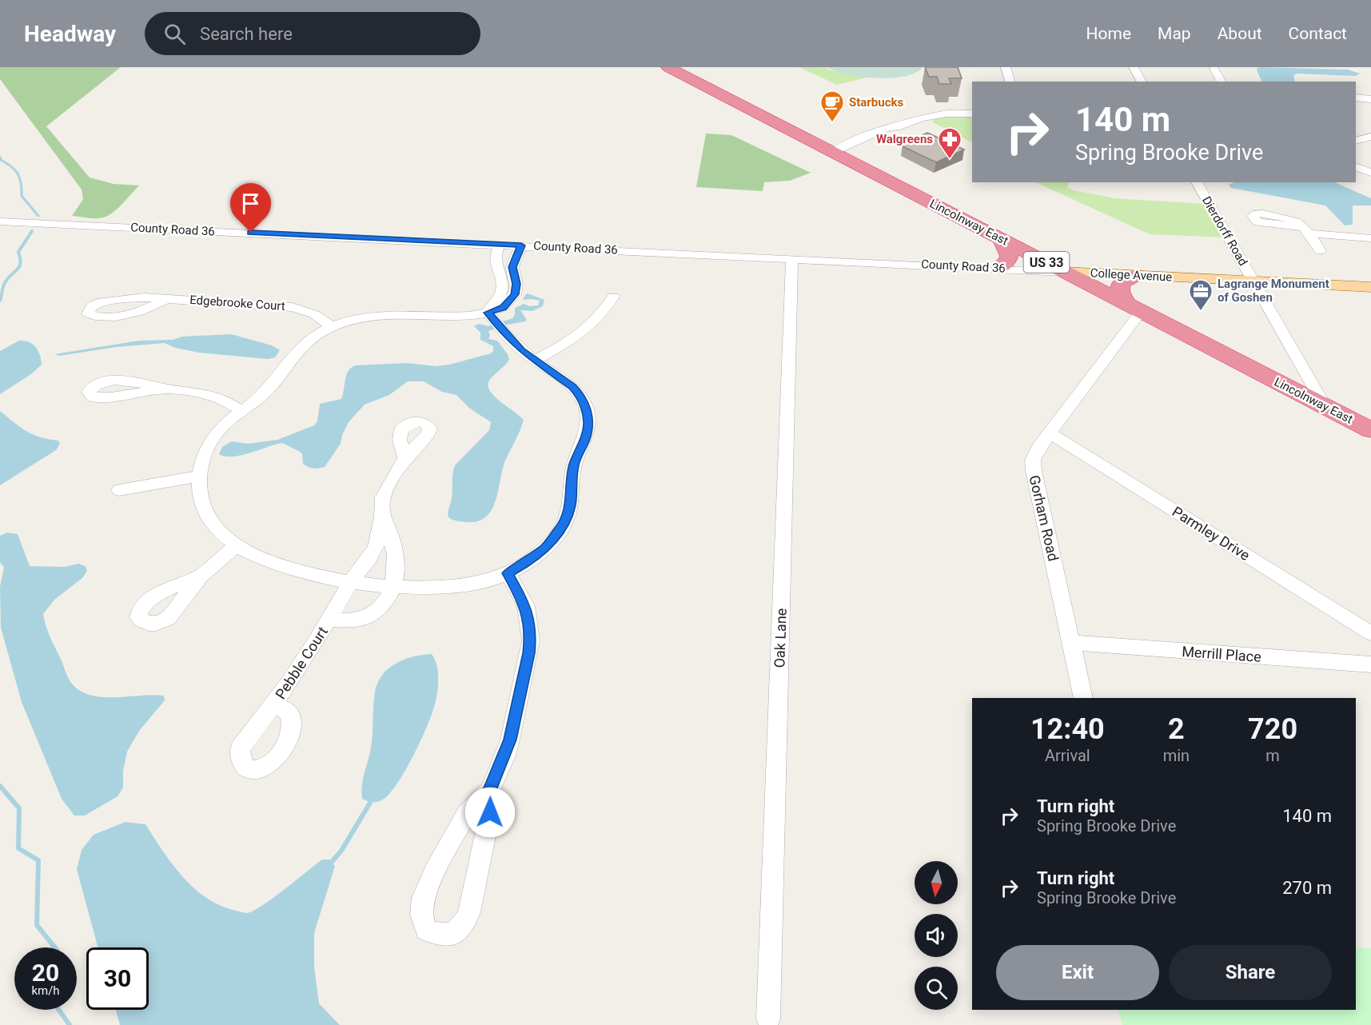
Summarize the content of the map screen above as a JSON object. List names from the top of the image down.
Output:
{
  "streets": {
    "highway": ["Lincolnway East", "US 33"],
    "main road": ["College Avenue"],
    "street": [
      "County Road 36",
      "Dierdorff Road",
      "Edgebrooke Court",
      "Gorham Road",
      "Parmley Drive",
      "Oak Lane",
      "Merrill Place",
      "Pebble Court"
    ]
  },
  "crossings": [
    ["Lincolnway East", "County Road 36"],
    ["Lincolnway East", "Dierdorff Road"],
    ["Lincolnway East", "College Avenue"],
    ["Lincolnway East", "Gorham Road"],
    ["County Road 36", "College Avenue"],
    ["County Road 36", "Oak Lane"],
    ["Dierdorff Road", "College Avenue"],
    ["Gorham Road", "Parmley Drive"],
    ["Gorham Road", "Merrill Place"]
  ],
  "places": {
    "cafe": ["Starbucks"],
    "pharmacy": ["Walgreens"],
    "office": ["Lagrange Monument of Goshen"]
  },
  "north": "bottom",
  "page": {
    "header": "Headway",
    "search": "Search here",
    "nav": [
      "Home",
      "Map",
      "About",
      "Contact"
    ],
    "turn": ["140 m", "Spring Brooke Drive"],
    "eta": [
      "12:40",
      "Arrival",
      "2",
      "min",
      "720",
      "m"
    ],
    "list": [
      {
        "name": "Turn right",
        "note": "Spring Brooke Drive",
        "value": "140 m"
      },
      {
        "name": "Turn right",
        "note": "Spring Brooke Drive",
        "value": "270 m"
      }
    ],
    "buttons": ["Exit", "Share"],
    "speed": "20 km/h",
    "limit": "30"
  }
}
